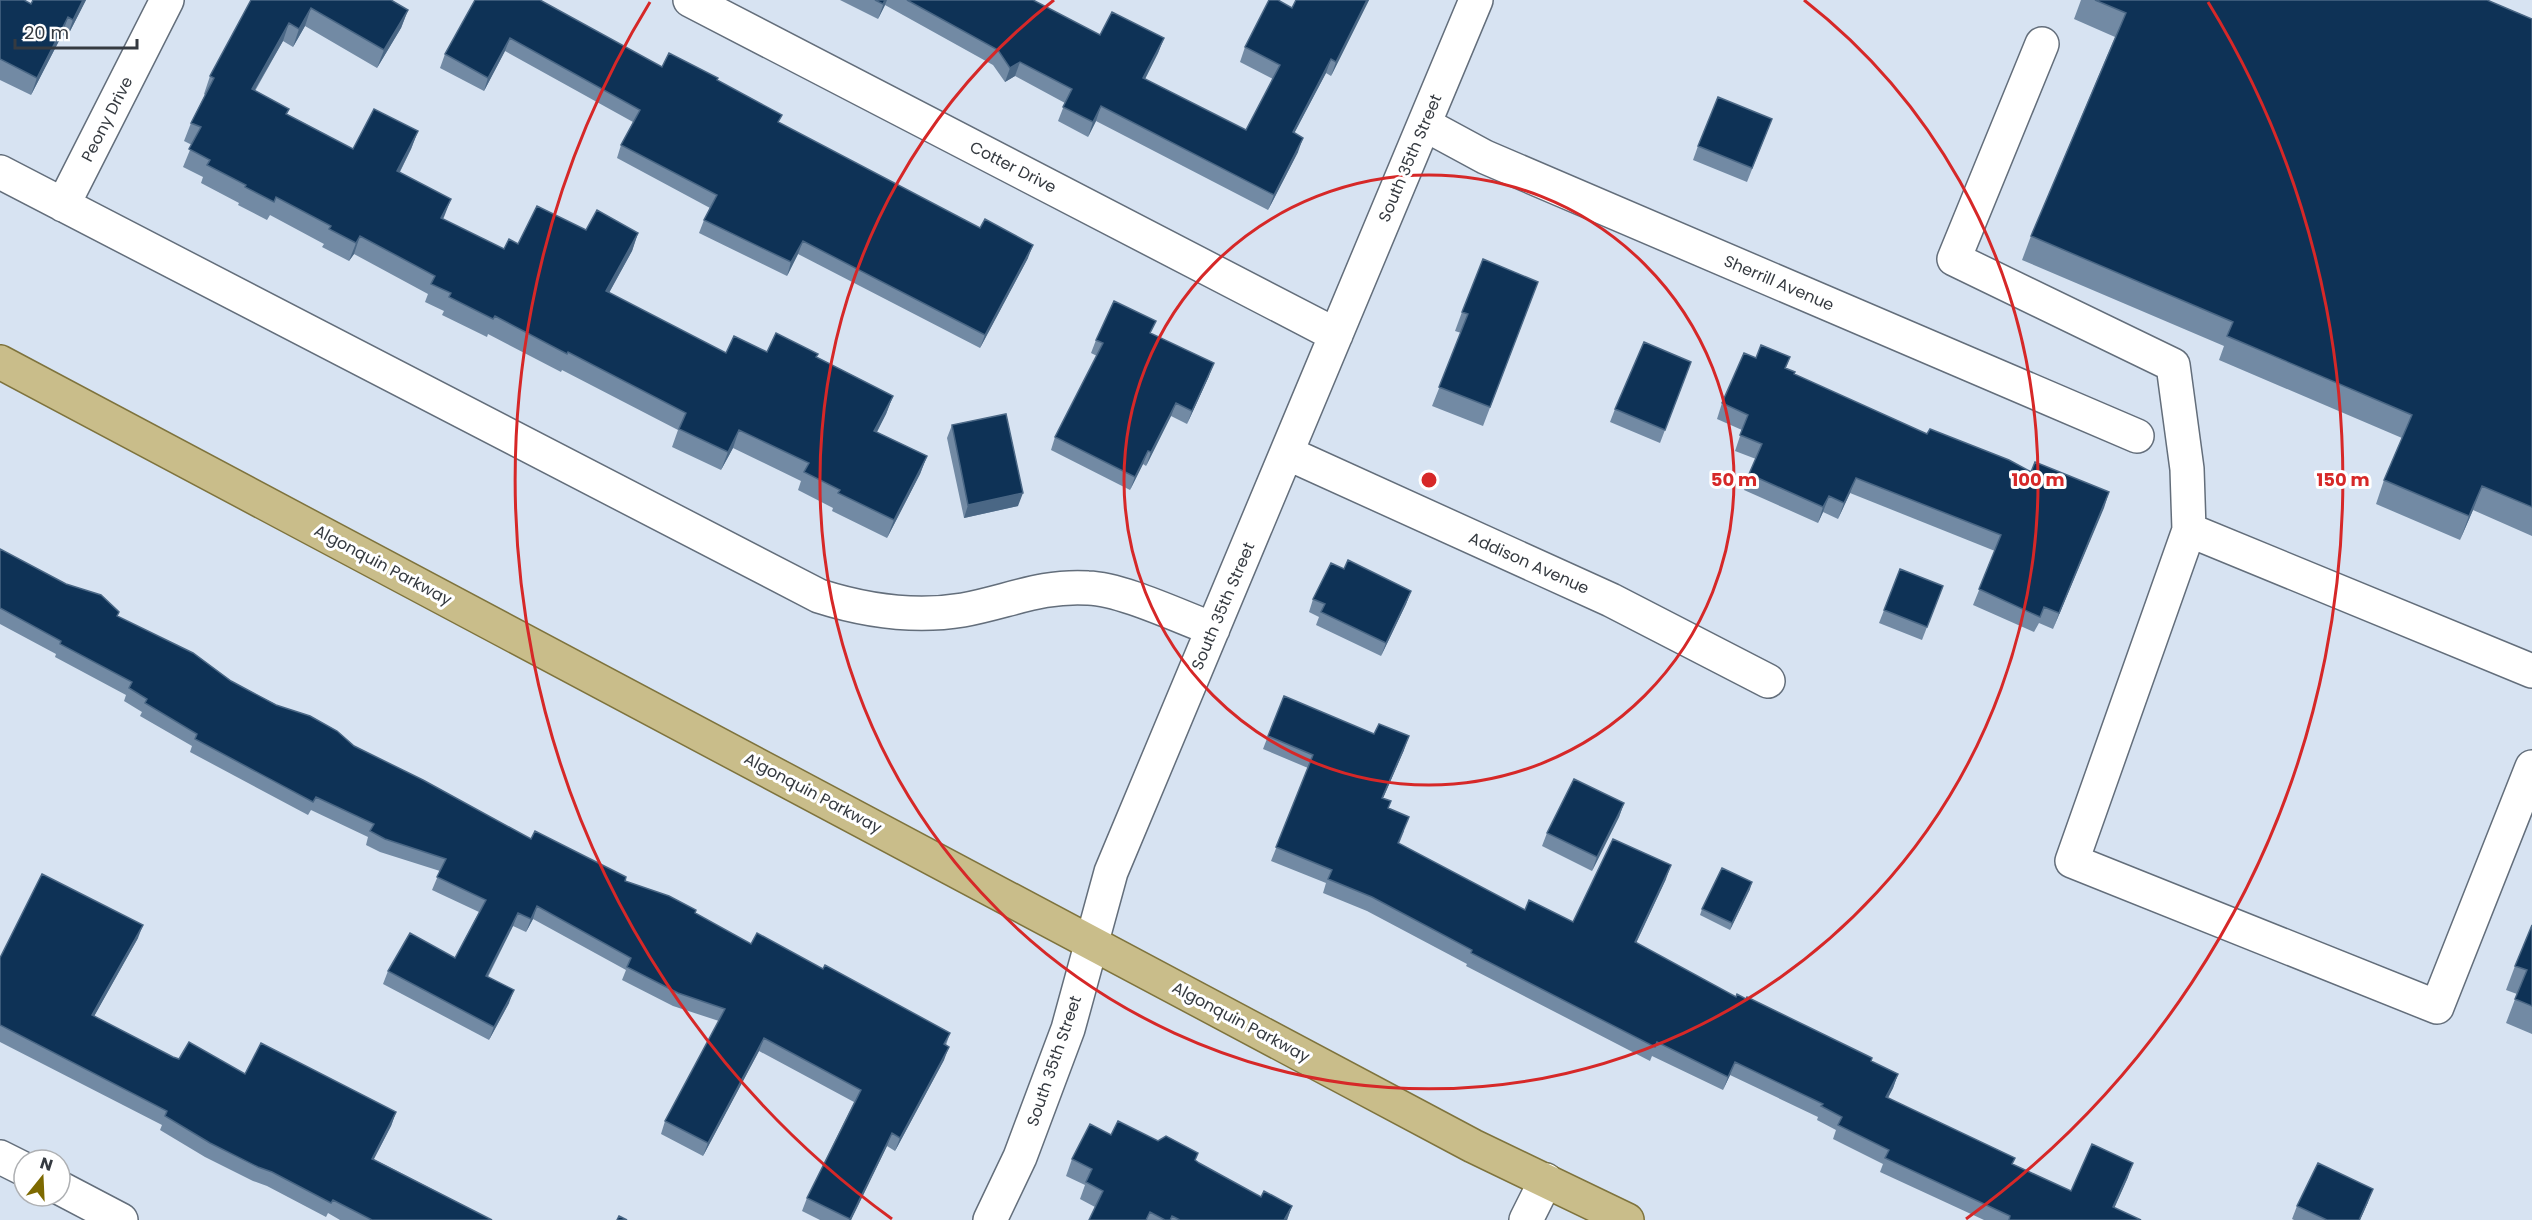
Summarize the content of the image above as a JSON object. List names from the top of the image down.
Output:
{
  "streets": {
    "main road": ["Algonquin Parkway"],
    "street": [
      "Peony Drive",
      "South 35th Street",
      "Cotter Drive",
      "Sherrill Avenue",
      "Addison Avenue"
    ]
  },
  "crossings": [
    ["South 35th Street", "Cotter Drive"],
    ["South 35th Street", "Sherrill Avenue"],
    ["South 35th Street", "Addison Avenue"],
    ["South 35th Street", "Algonquin Parkway"]
  ],
  "scale_bar": "20 m",
  "north": "top",
  "rings": ["50 m", "100 m", "150 m"]
}
